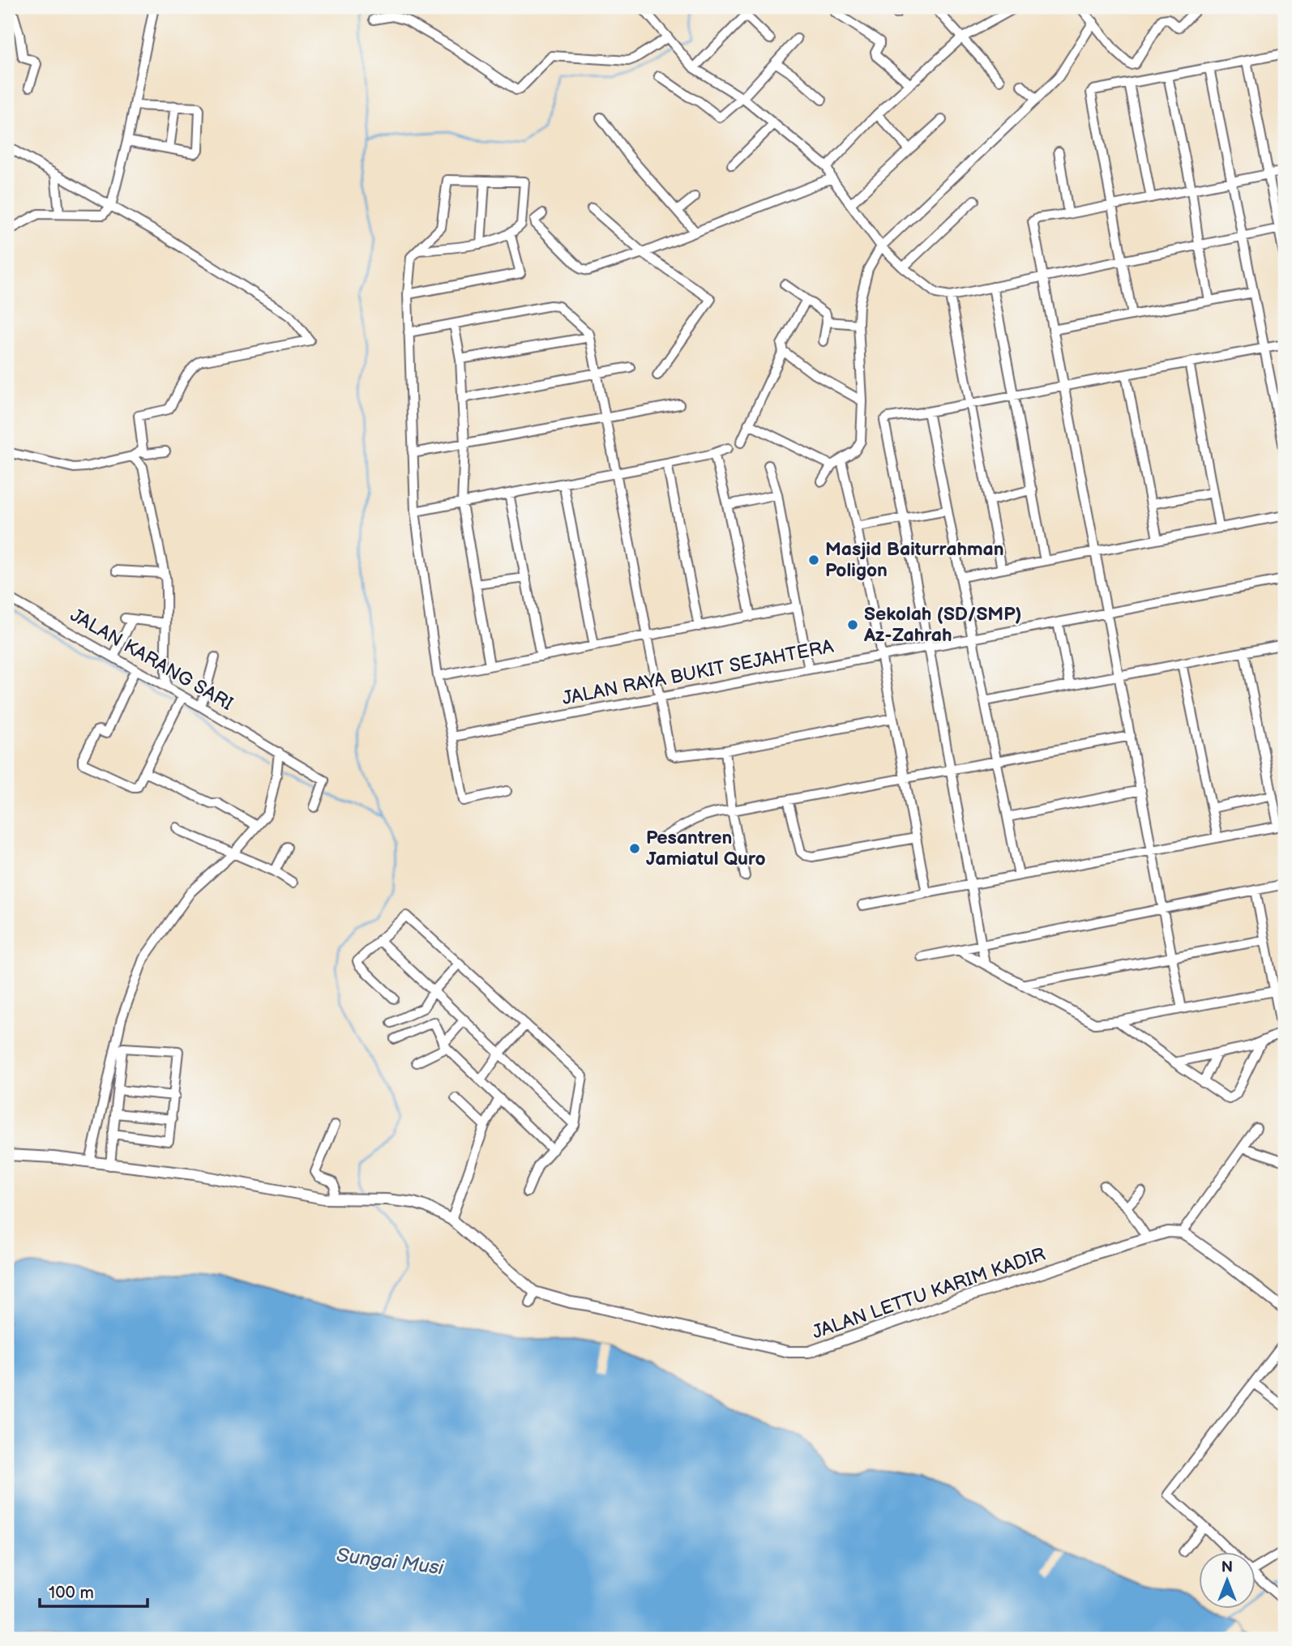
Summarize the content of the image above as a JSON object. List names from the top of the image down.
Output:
{
  "streets": {
    "street": ["JALAN KARANG SARI", "JALAN RAYA BUKIT SEJAHTERA", "JALAN LETTU KARIM KADIR"]
  },
  "water": ["Sungai Musi"],
  "places": ["Masjid Baiturrahman Poligon", "Sekolah (SD/SMP) Az-Zahrah", "Pesantren Jamiatul Quro"],
  "scale_bar": "100 m",
  "north": "top"
}
